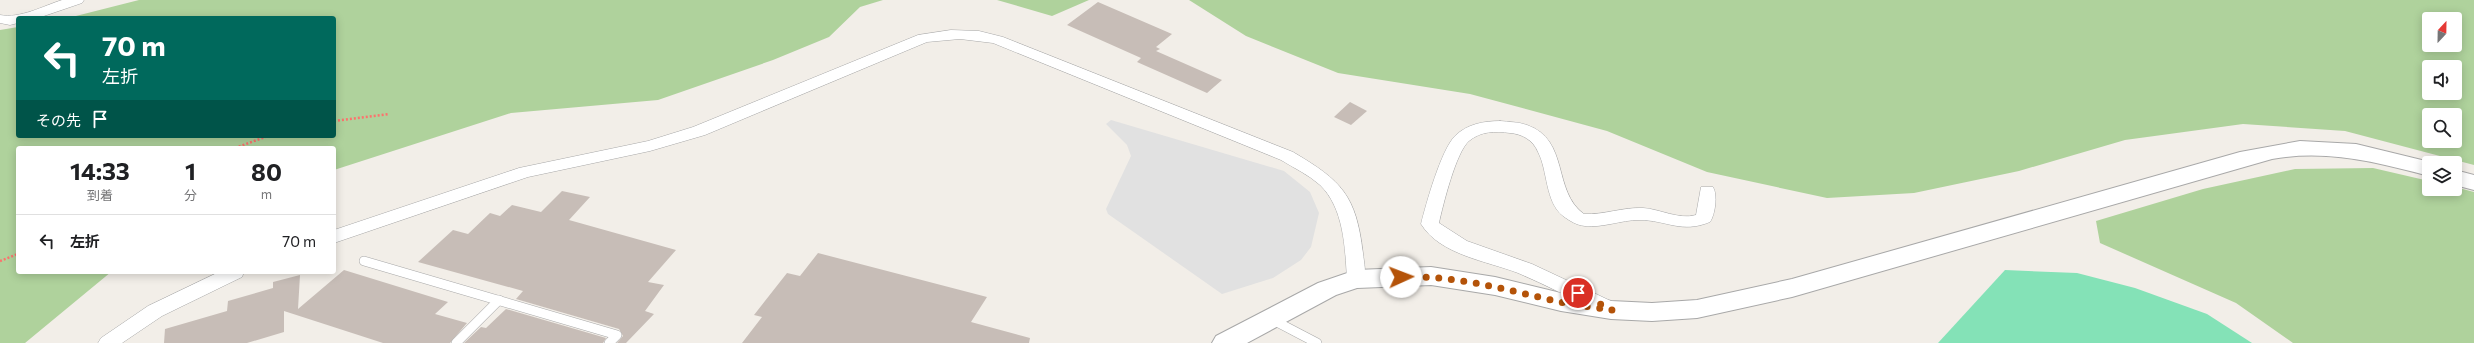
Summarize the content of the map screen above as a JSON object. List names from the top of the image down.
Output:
{
  "north": "top",
  "page": {
    "turn": ["70 m", "左折"],
    "then": "その先",
    "eta": [
      "14:33",
      "到着",
      "1",
      "分",
      "80",
      "m"
    ],
    "list": [
      {
        "name": "左折",
        "value": "70 m"
      }
    ]
  }
}
